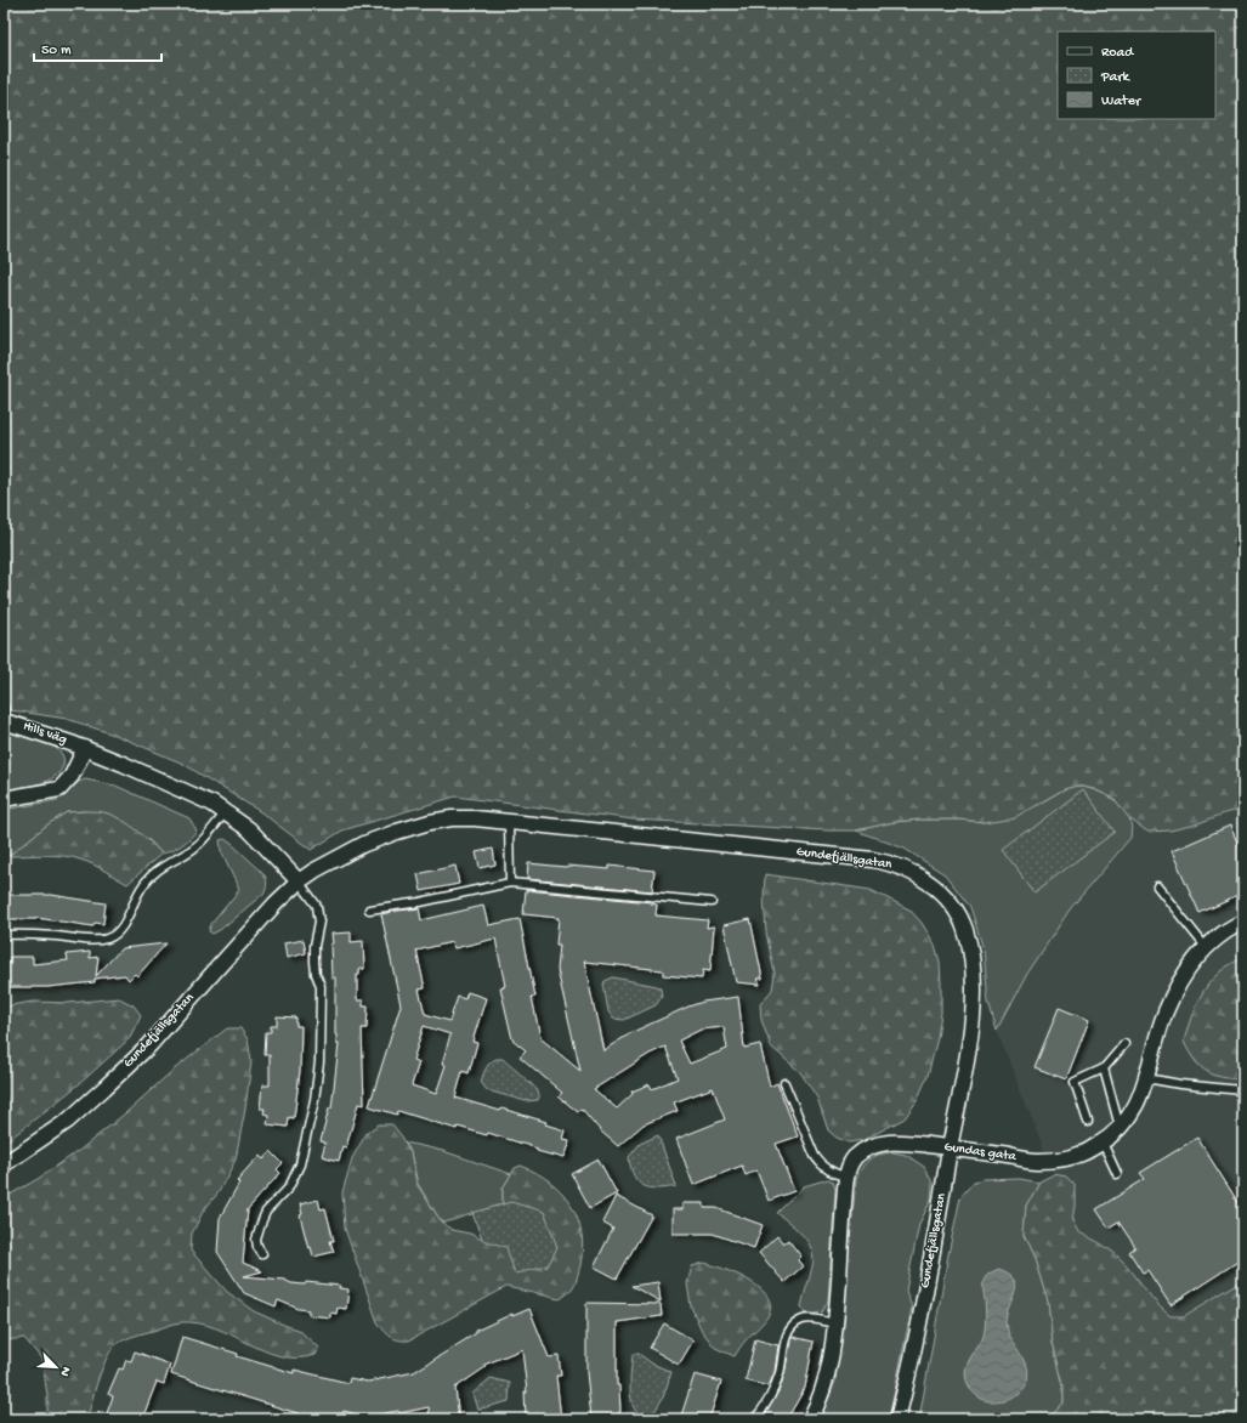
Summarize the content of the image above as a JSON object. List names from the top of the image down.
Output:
{
  "streets": {
    "street": ["Hills väg", "Gundefjällsgatan", "Gundas gata"]
  },
  "crossings": [
    ["Gundefjällsgatan", "Gundas gata"]
  ],
  "legend": ["Road", "Park", "Water"],
  "scale_bar": "50 m",
  "north": "bottom right"
}
